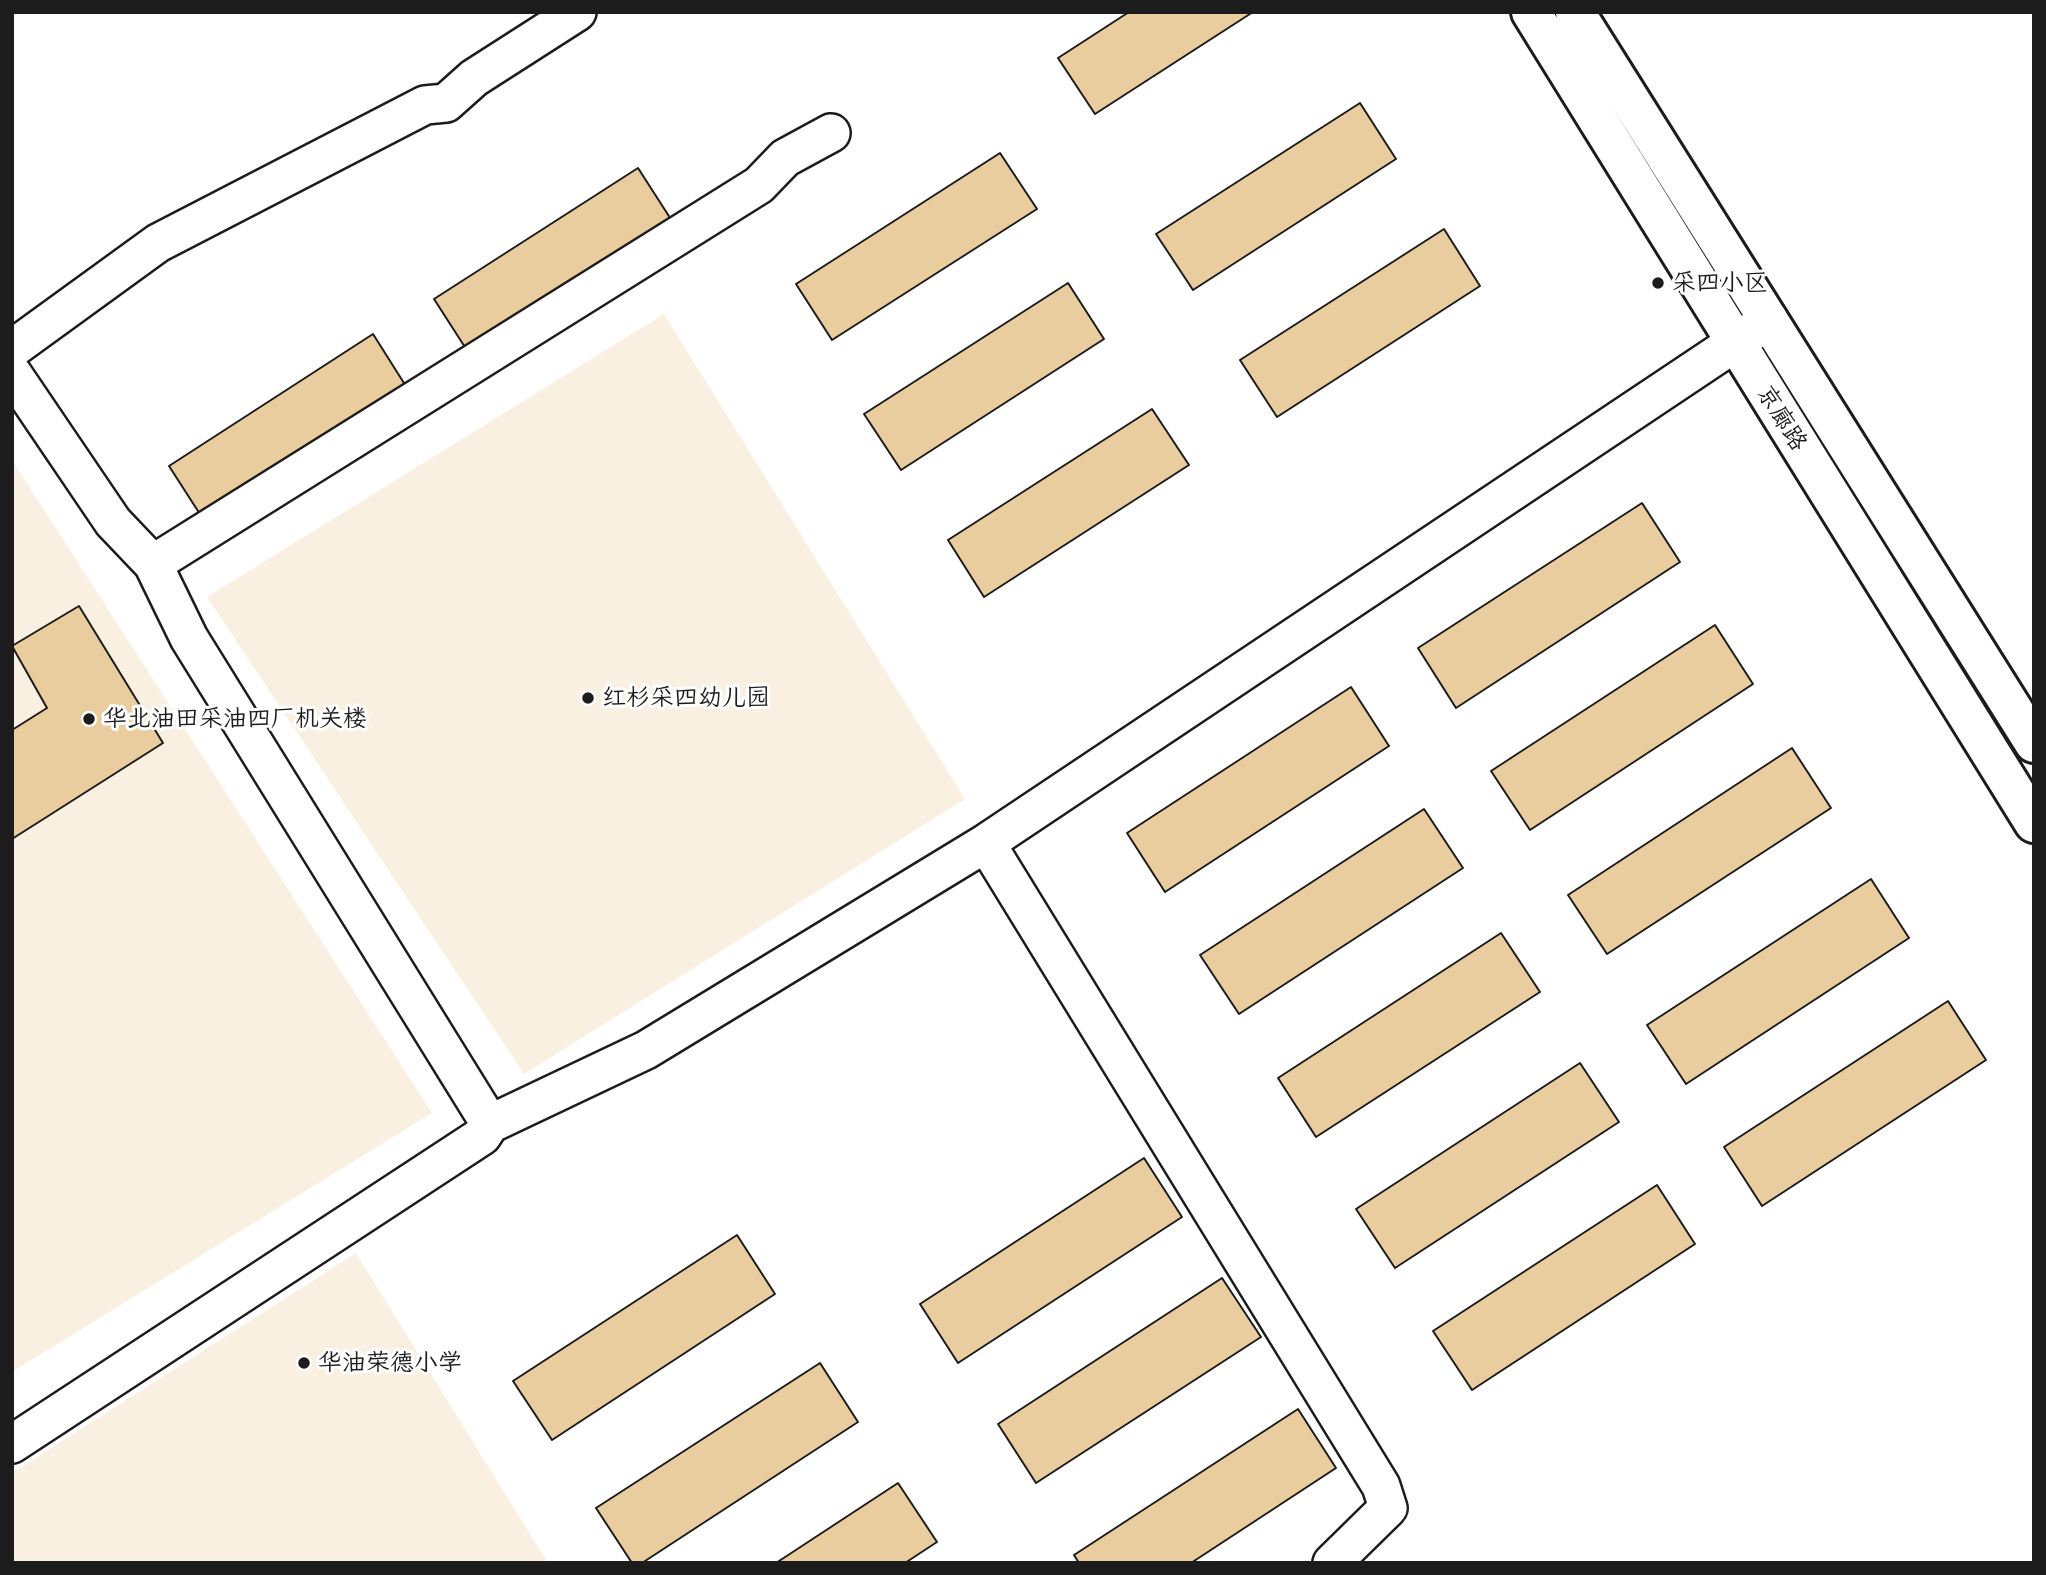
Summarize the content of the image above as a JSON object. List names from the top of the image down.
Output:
{
  "streets": {
    "street": ["京廊路"]
  },
  "places": [
    "采四小区",
    "红杉采四幼儿园",
    "华北油田采油四厂机关楼",
    "华油荣德小学"
  ]
}
